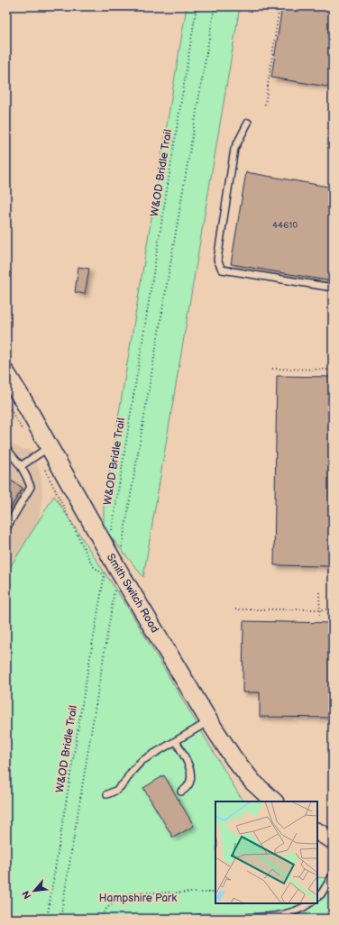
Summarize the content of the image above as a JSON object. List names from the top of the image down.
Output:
{
  "streets": {
    "street": ["Smith Switch Road"],
    "path": ["W&OD Bridle Trail"]
  },
  "crossings": [
    ["W&OD Bridle Trail", "Smith Switch Road"]
  ],
  "parks": ["Hampshire Park"],
  "house_numbers": ["44610"],
  "north": "bottom left"
}
